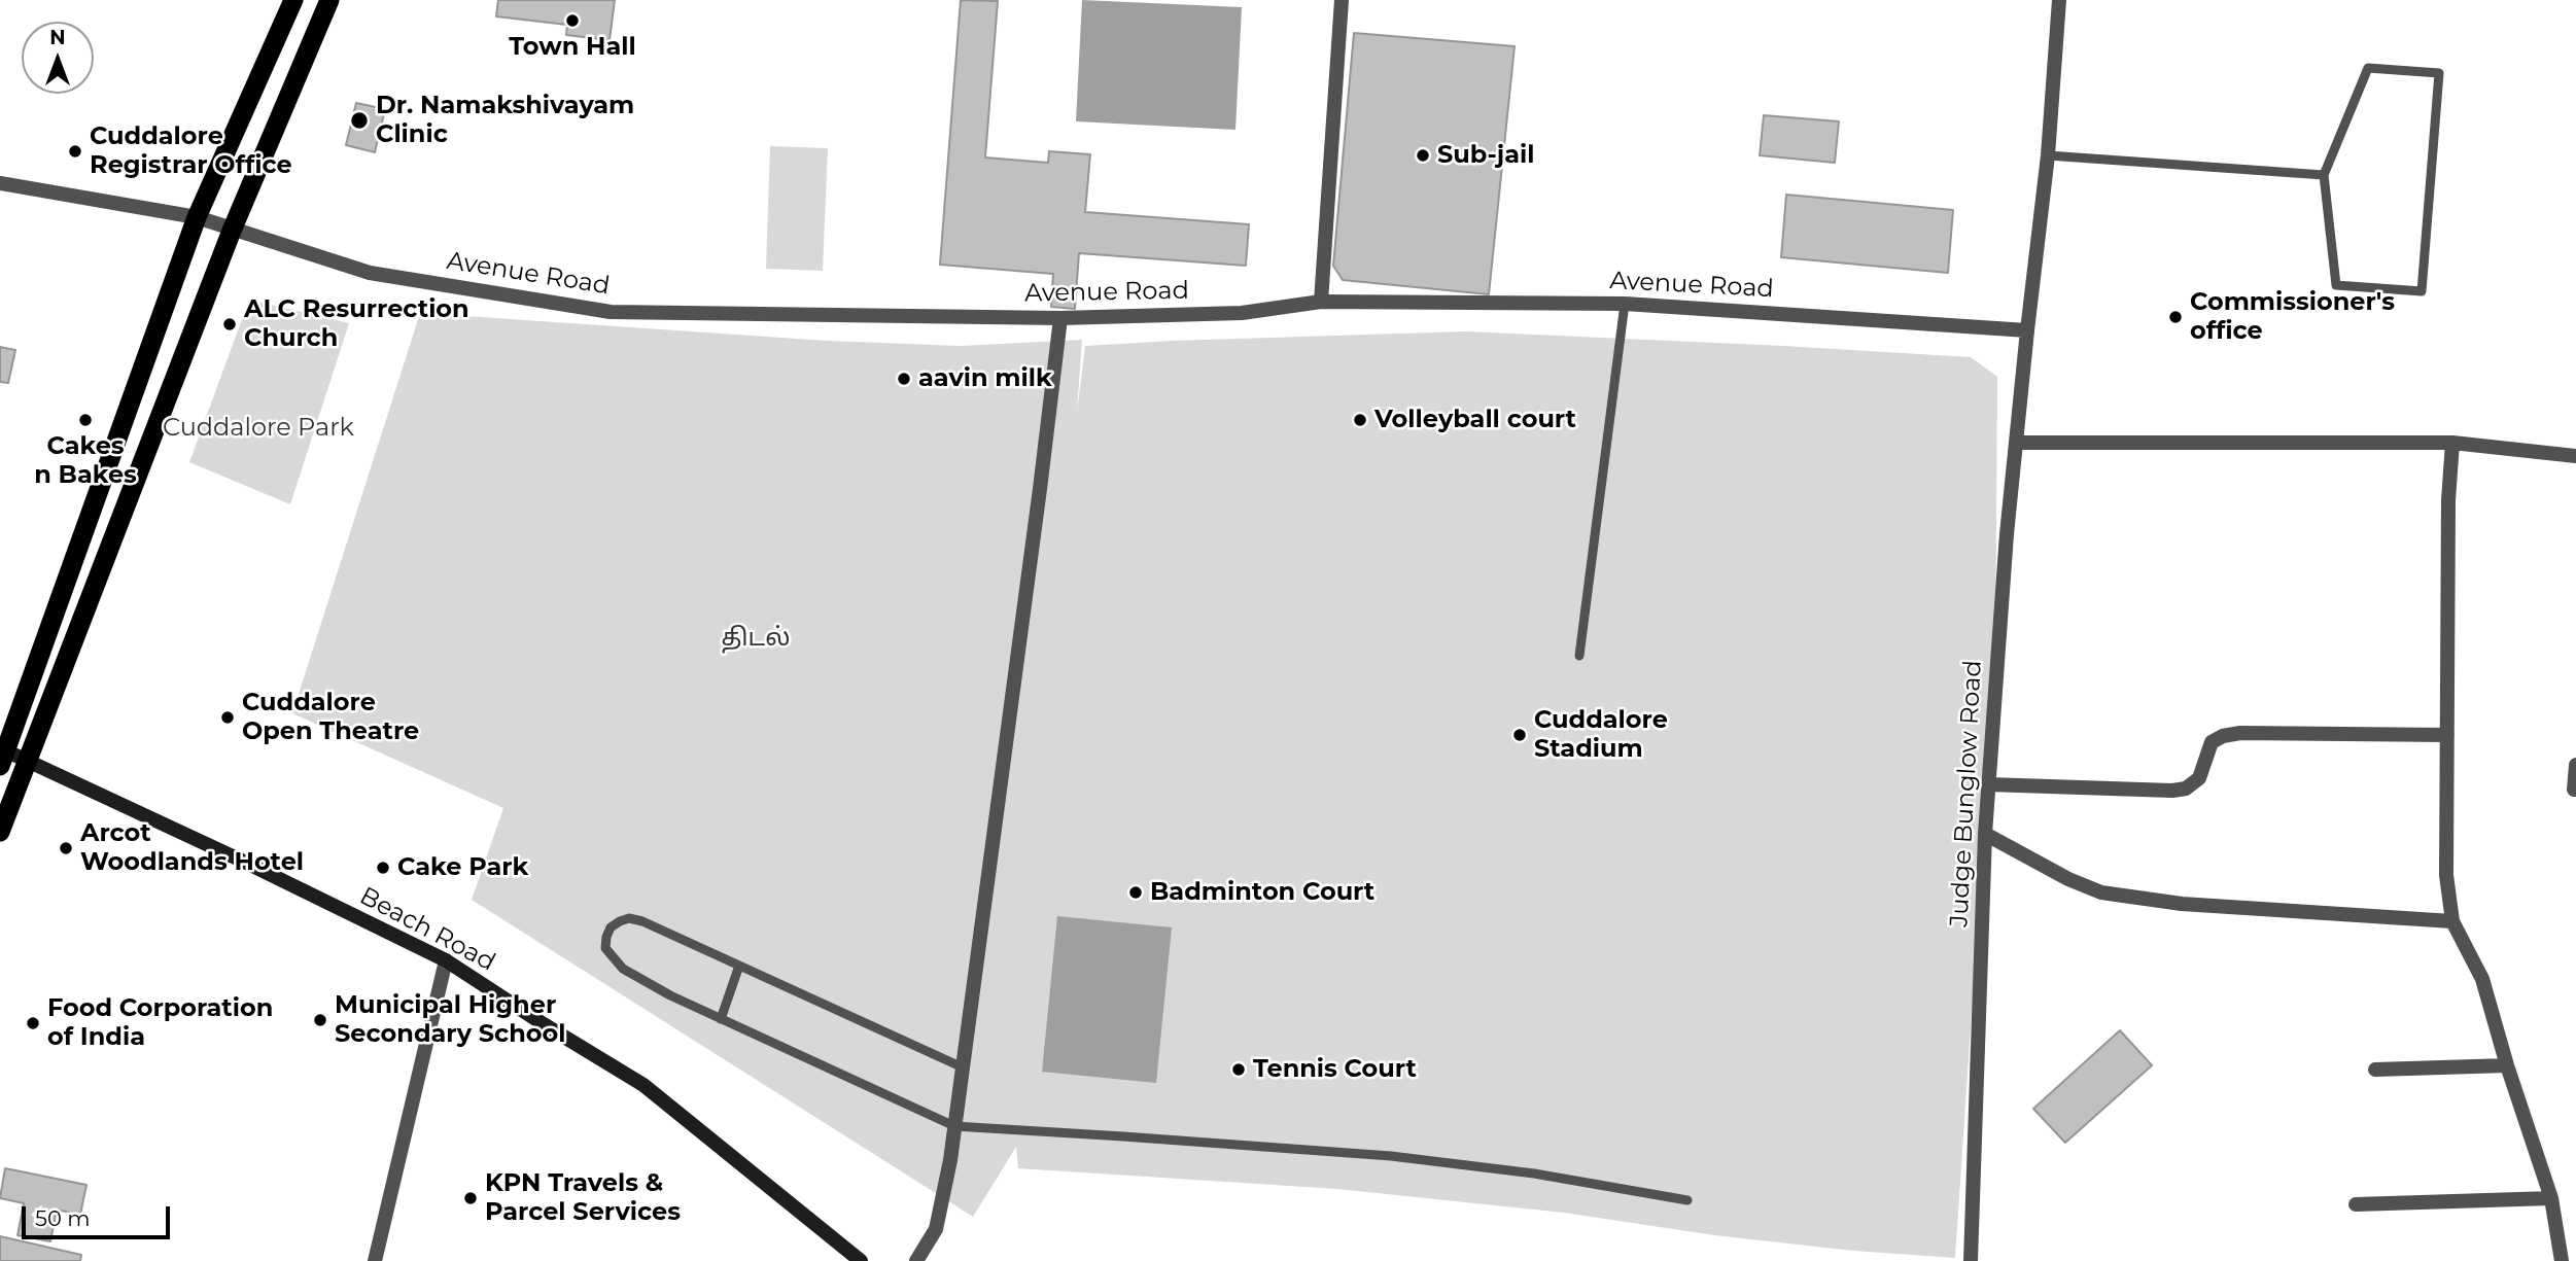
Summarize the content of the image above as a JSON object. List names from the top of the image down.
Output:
{
  "streets": {
    "main road": ["Beach Road"],
    "street": ["Avenue Road", "Judge Bunglow Road"]
  },
  "crossings": [
    ["Avenue Road", "Judge Bunglow Road"]
  ],
  "parks": ["Cuddalore Park", "திடல்"],
  "places": [
    "Town Hall",
    "Dr. Namakshivayam Clinic",
    "Cuddalore Registrar Office",
    "Sub-jail",
    "Commissioner's office",
    "ALC Resurrection Church",
    "aavin milk",
    "Cakes n Bakes",
    "Volleyball court",
    "Cuddalore Open Theatre",
    "Cuddalore Stadium",
    "Arcot Woodlands Hotel",
    "Cake Park",
    "Badminton Court",
    "Municipal Higher Secondary School",
    "Food Corporation of India",
    "Tennis Court",
    "KPN Travels & Parcel Services"
  ],
  "scale_bar": "50 m",
  "north": "top"
}
